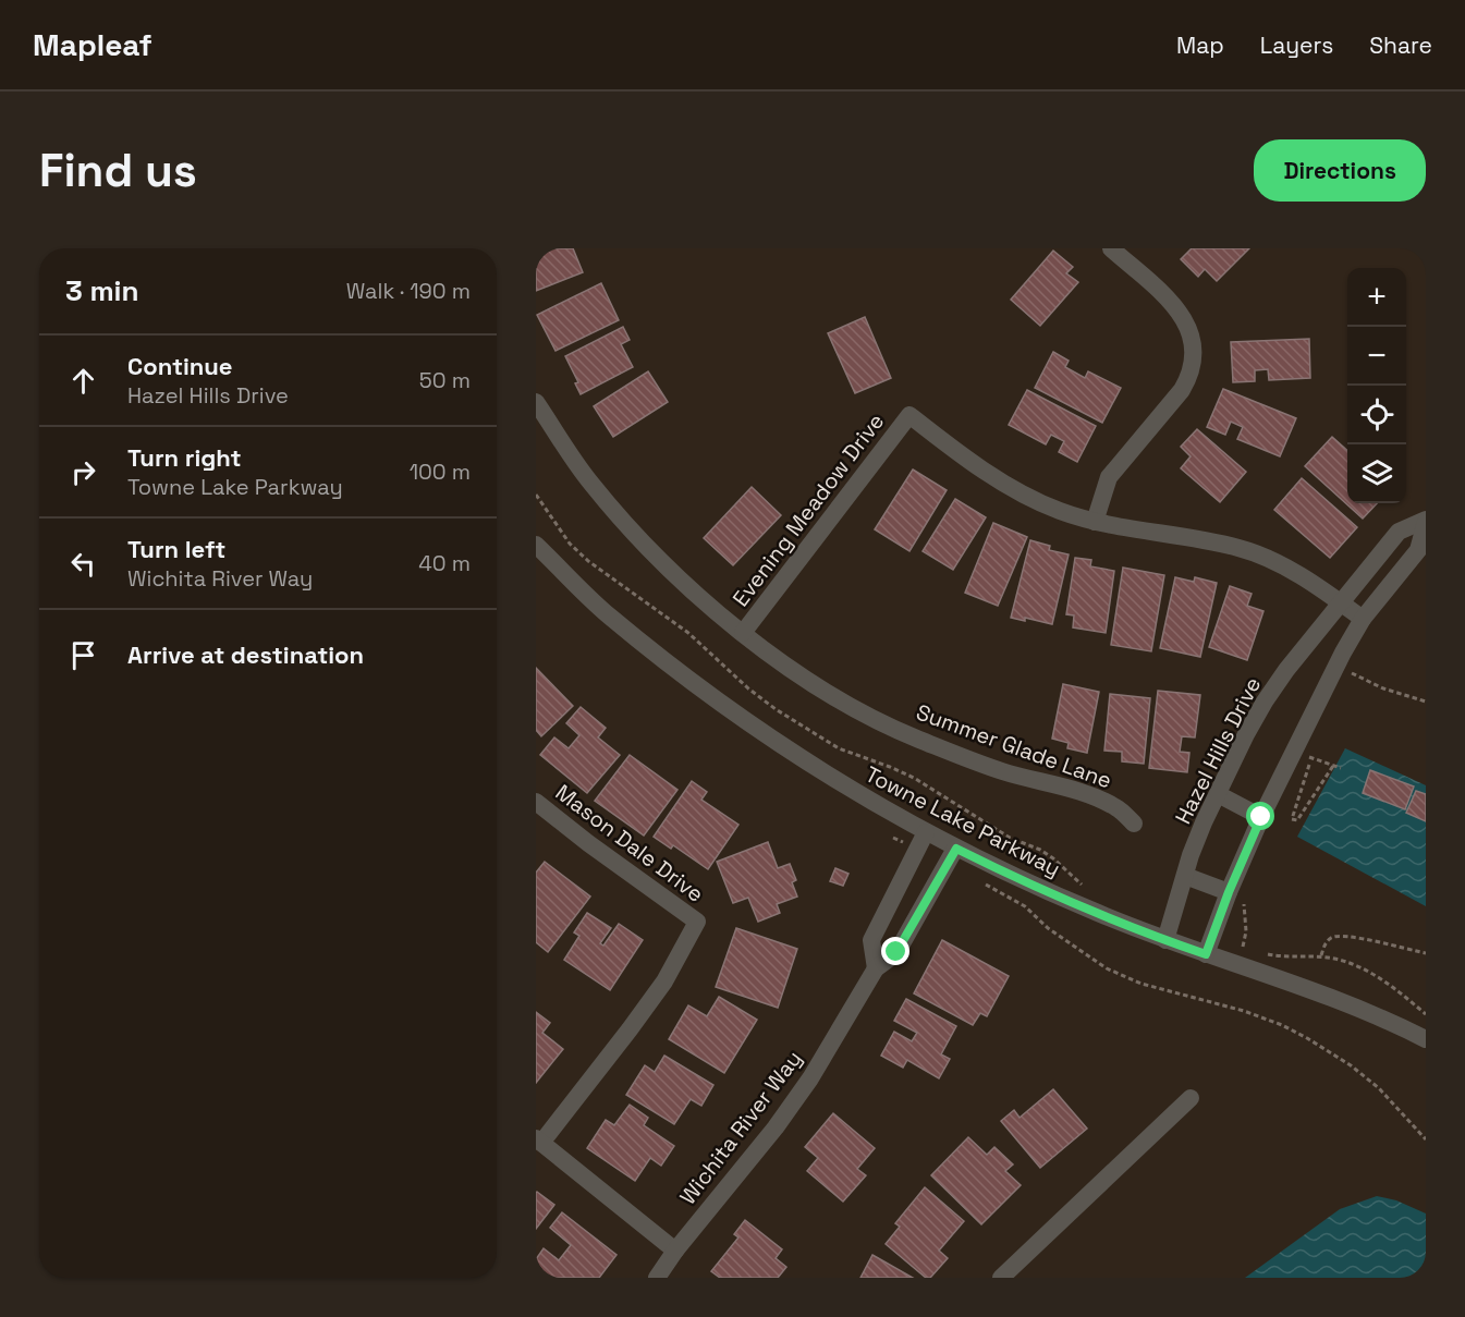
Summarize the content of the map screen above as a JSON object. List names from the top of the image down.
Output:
{
  "streets": {
    "street": [
      "Evening Meadow Drive",
      "Summer Glade Lane",
      "Hazel Hills Drive",
      "Towne Lake Parkway",
      "Mason Dale Drive",
      "Wichita River Way"
    ]
  },
  "crossings": [
    ["Evening Meadow Drive", "Summer Glade Lane"],
    ["Hazel Hills Drive", "Towne Lake Parkway"],
    ["Towne Lake Parkway", "Wichita River Way"]
  ],
  "page": {
    "header": "Mapleaf",
    "nav": ["Map", "Layers", "Share"],
    "buttons": "Directions",
    "title": "Find us",
    "heading": ["3 min", "Walk · 190 m"],
    "map_buttons": ["+", "−"],
    "list": [
      ["Continue", "Hazel Hills Drive", "50 m"],
      ["Turn right", "Towne Lake Parkway", "100 m"],
      ["Turn left", "Wichita River Way", "40 m"],
      "Arrive at destination"
    ]
  }
}
